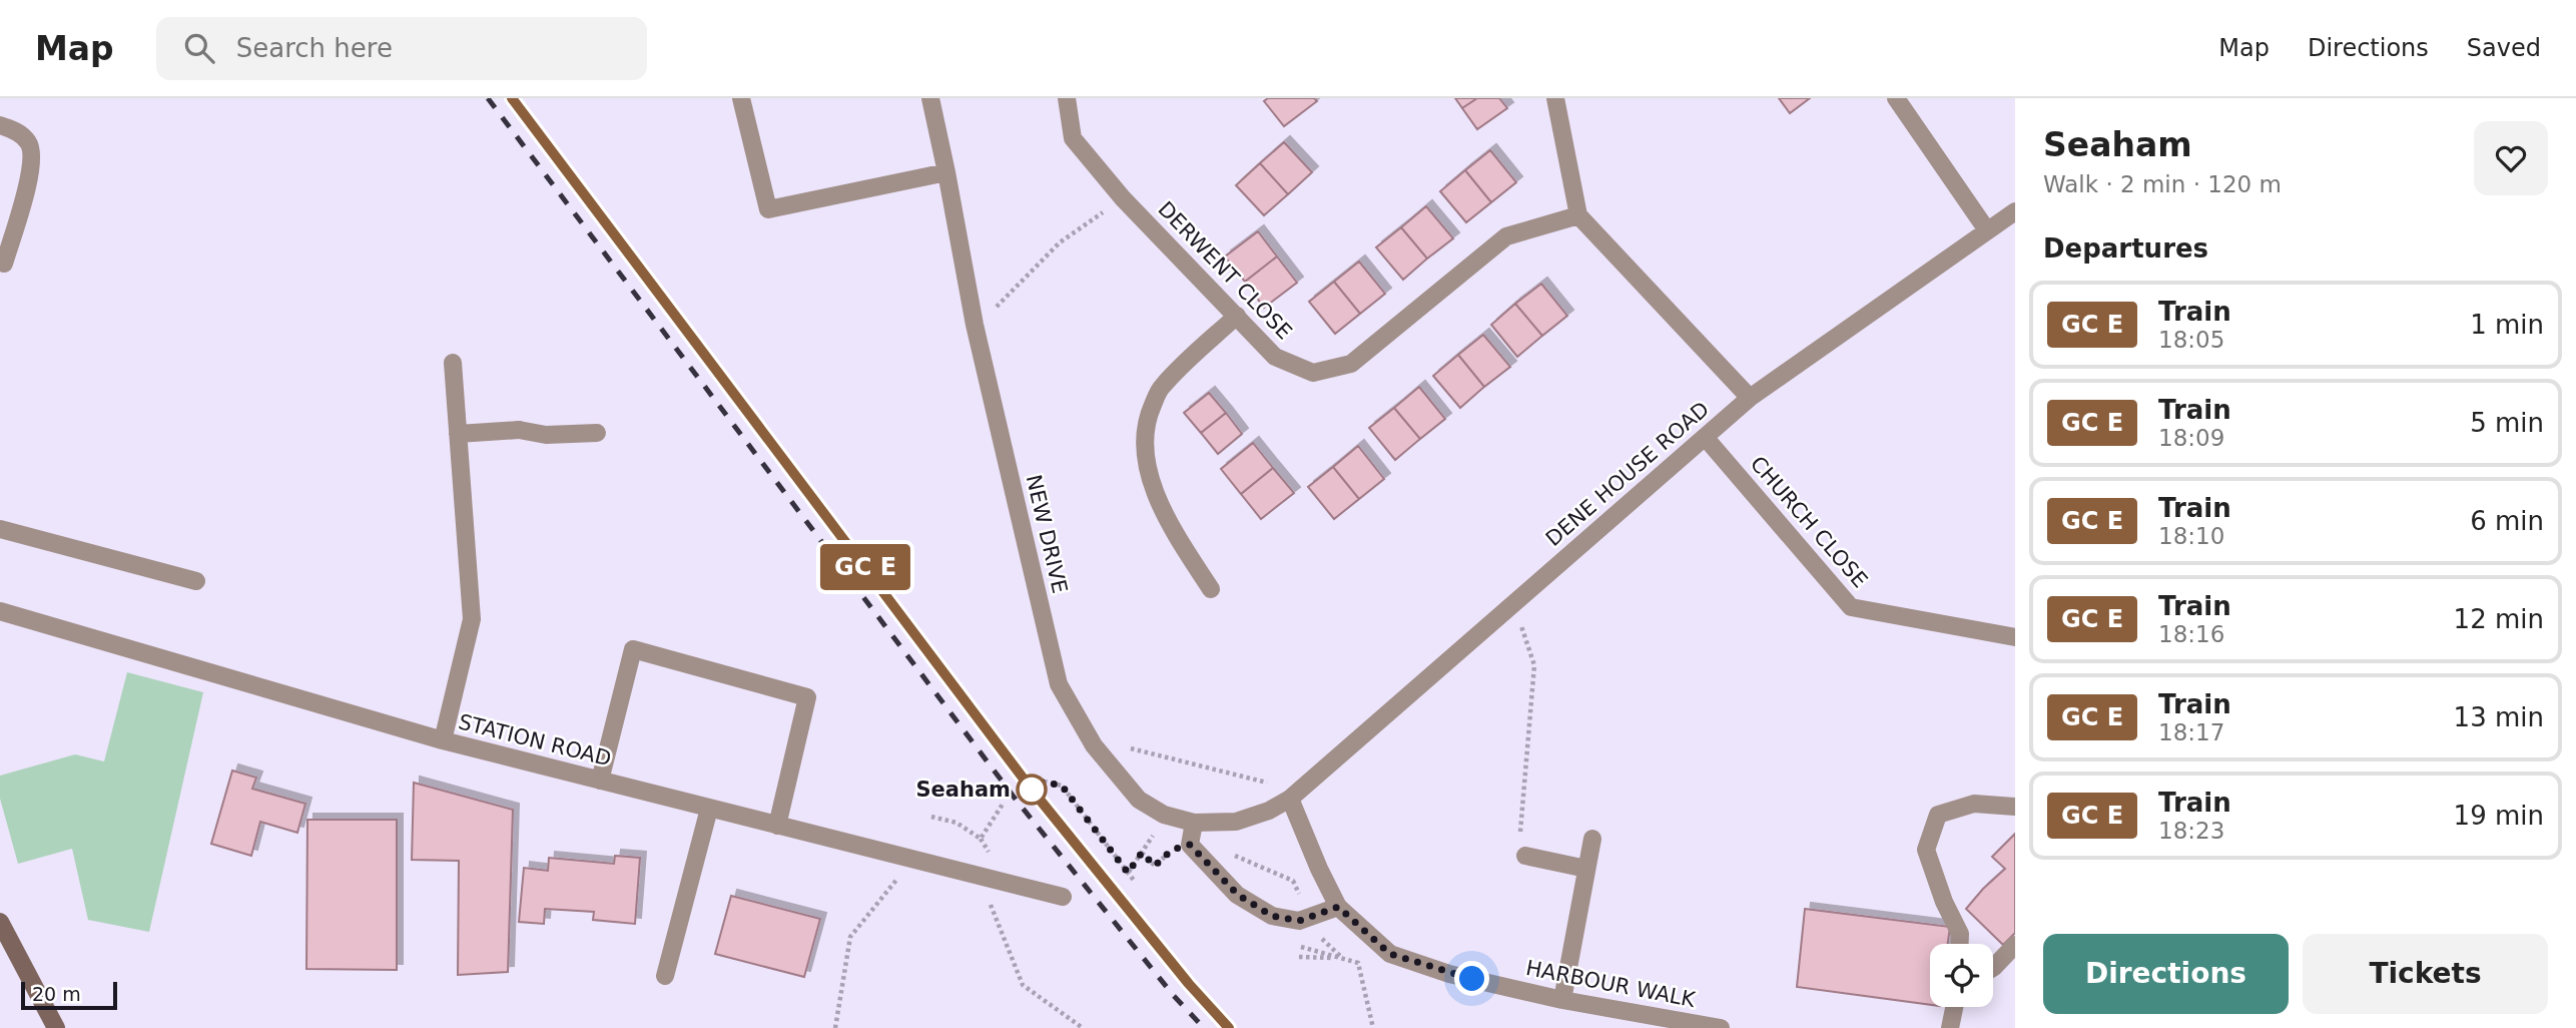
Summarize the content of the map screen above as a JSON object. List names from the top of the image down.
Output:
{
  "streets": {
    "street": [
      "DERWENT CLOSE",
      "DENE HOUSE ROAD",
      "CHURCH CLOSE",
      "NEW DRIVE",
      "STATION ROAD",
      "HARBOUR WALK"
    ]
  },
  "crossings": [
    ["DENE HOUSE ROAD", "CHURCH CLOSE"],
    ["DENE HOUSE ROAD", "NEW DRIVE"],
    ["DENE HOUSE ROAD", "HARBOUR WALK"],
    ["NEW DRIVE", "HARBOUR WALK"]
  ],
  "places": ["Seaham"],
  "scale_bar": "20 m",
  "page": {
    "header": "Map",
    "search": "Search here",
    "nav": ["Map", "Directions", "Saved"],
    "on_map": "GC E",
    "heading": [
      ["Seaham", "Walk · 2 min · 120 m"],
      "Departures"
    ],
    "list": [
      {
        "mark": "GC E",
        "name": "Train",
        "note": "18:05",
        "value": "1 min"
      },
      {
        "mark": "GC E",
        "name": "Train",
        "note": "18:09",
        "value": "5 min"
      },
      {
        "mark": "GC E",
        "name": "Train",
        "note": "18:10",
        "value": "6 min"
      },
      {
        "mark": "GC E",
        "name": "Train",
        "note": "18:16",
        "value": "12 min"
      },
      {
        "mark": "GC E",
        "name": "Train",
        "note": "18:17",
        "value": "13 min"
      },
      {
        "mark": "GC E",
        "name": "Train",
        "note": "18:23",
        "value": "19 min"
      }
    ],
    "buttons": ["Directions", "Tickets"],
    "scale": "20 m"
  }
}
